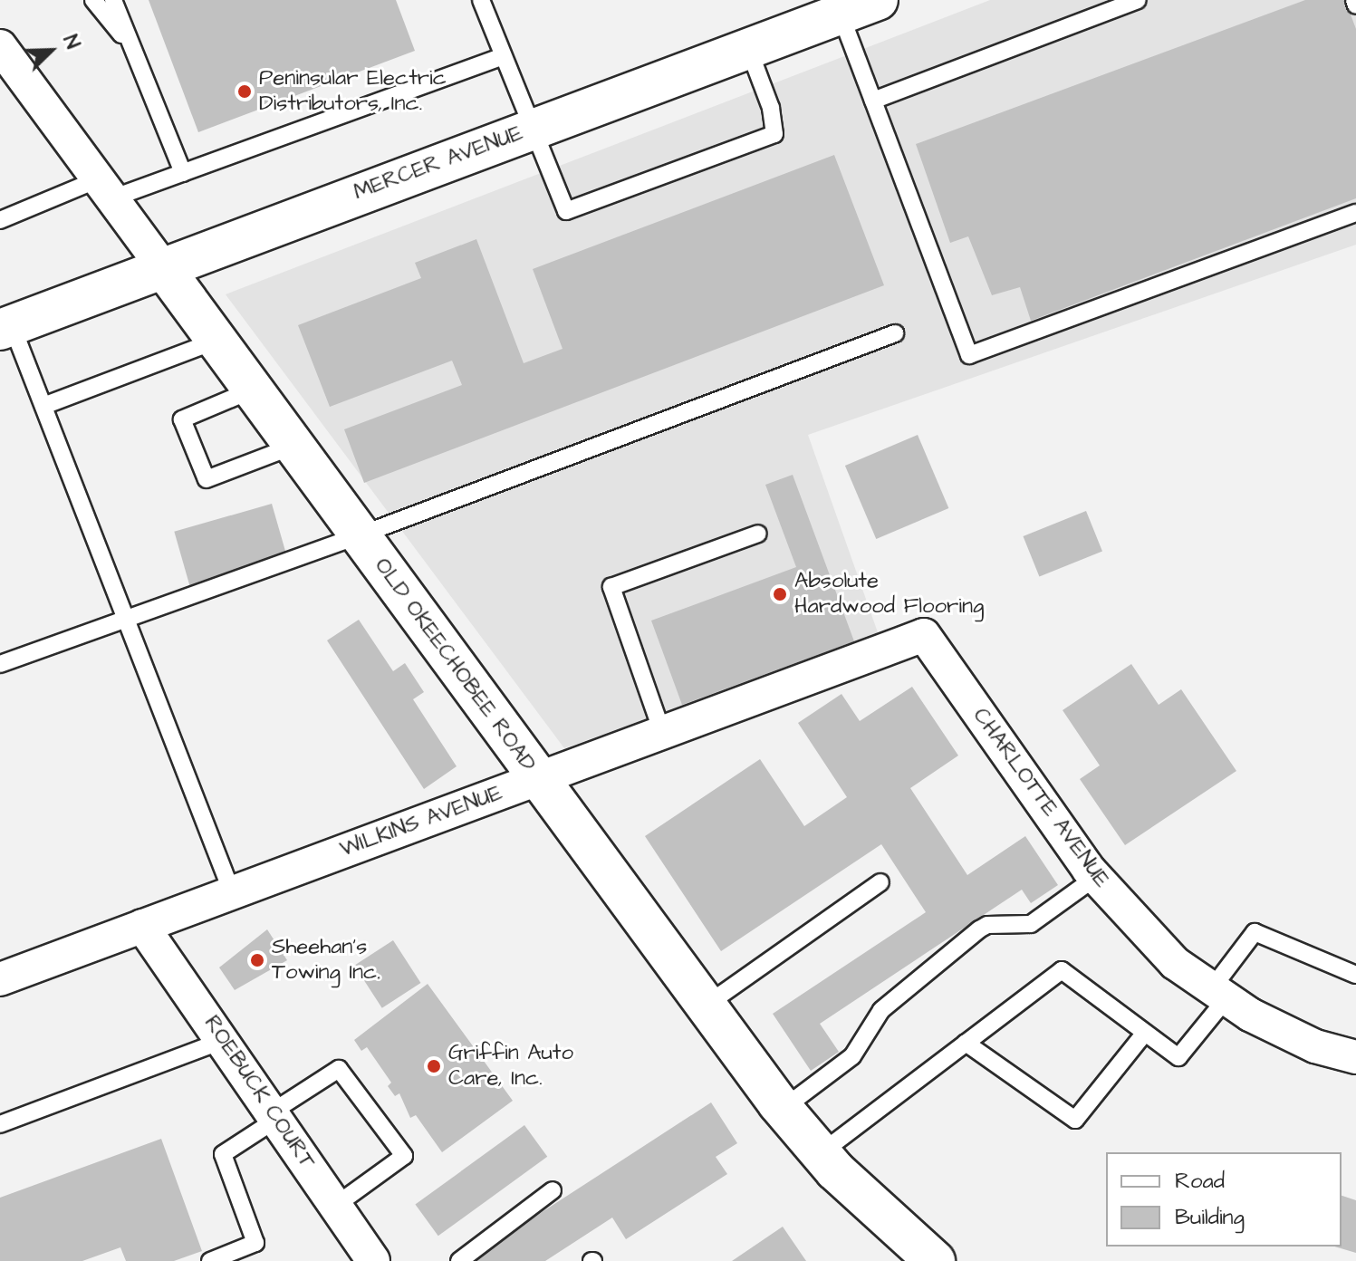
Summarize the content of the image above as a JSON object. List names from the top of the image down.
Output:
{
  "streets": {
    "street": [
      "MERCER AVENUE",
      "OLD OKEECHOBEE ROAD",
      "CHARLOTTE AVENUE",
      "WILKINS AVENUE",
      "ROEBUCK COURT"
    ]
  },
  "crossings": [
    ["MERCER AVENUE", "OLD OKEECHOBEE ROAD"],
    ["OLD OKEECHOBEE ROAD", "WILKINS AVENUE"],
    ["CHARLOTTE AVENUE", "WILKINS AVENUE"],
    ["WILKINS AVENUE", "ROEBUCK COURT"]
  ],
  "places": [
    "Peninsular Electric Distributors, Inc.",
    "Absolute Hardwood Flooring",
    "Sheehan's Towing Inc.",
    "Griffin Auto Care, Inc."
  ],
  "legend": ["Road", "Building"],
  "north": "top right"
}
